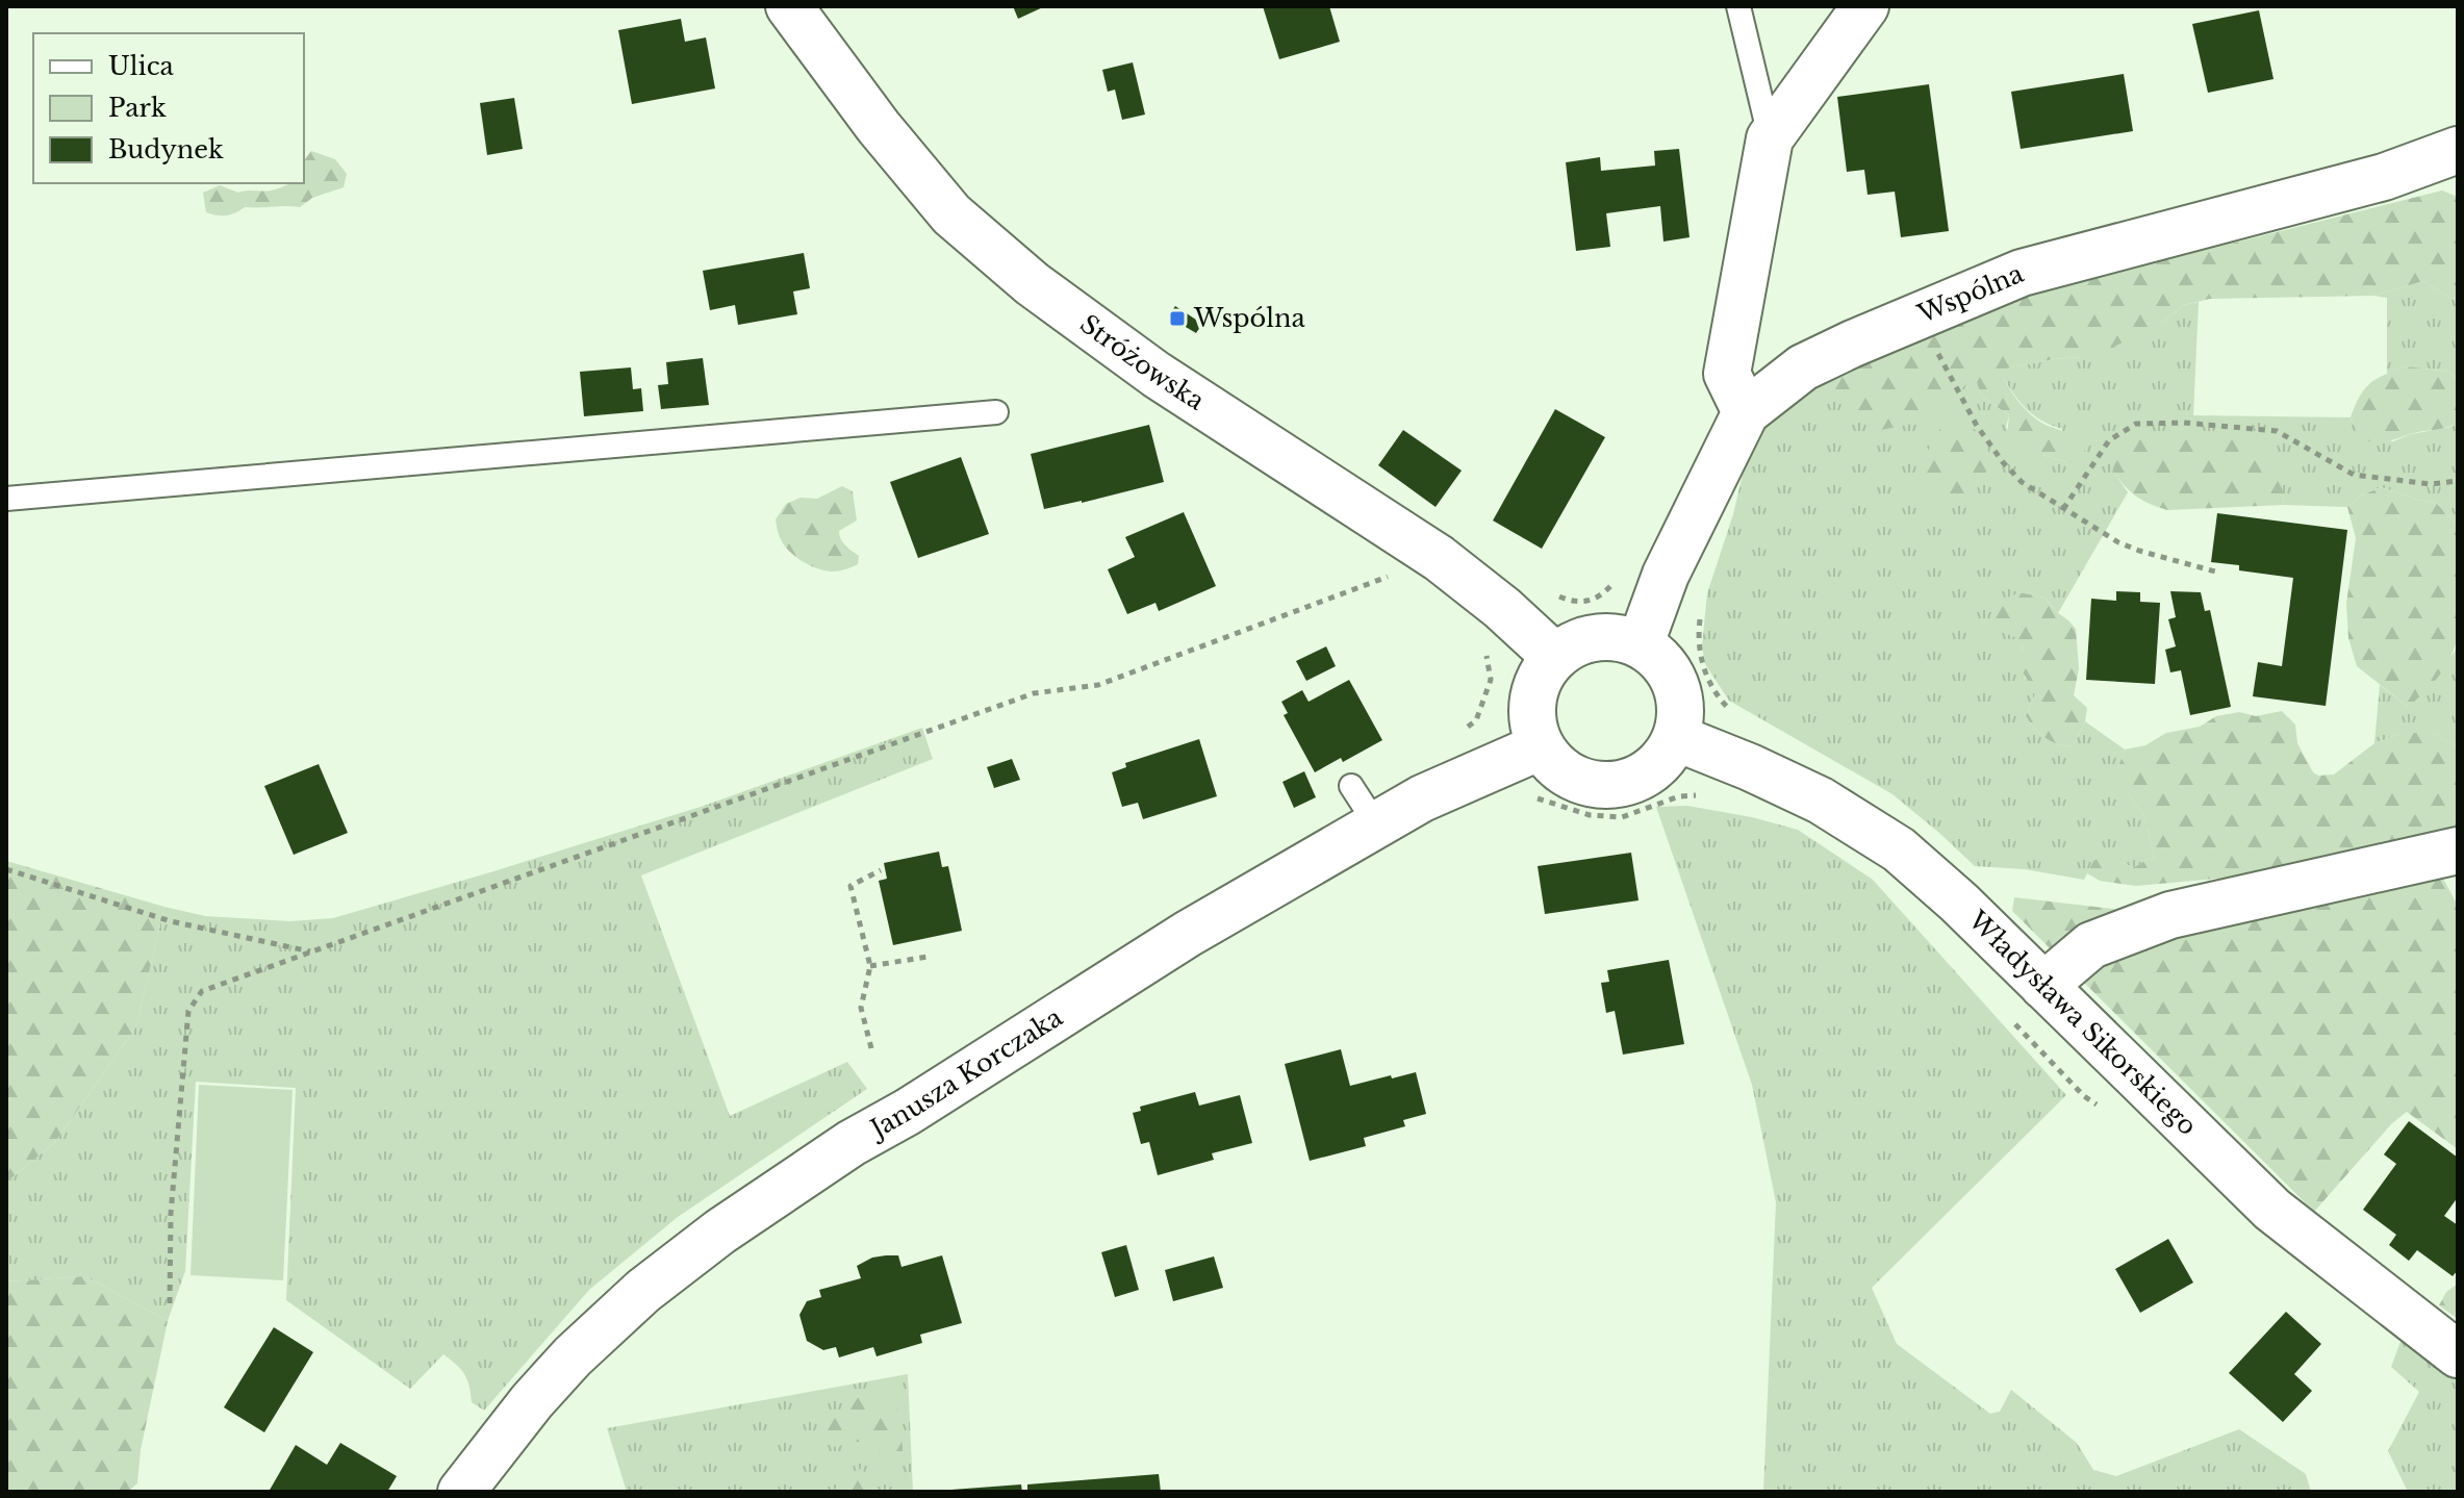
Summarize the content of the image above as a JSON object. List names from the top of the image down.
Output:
{
  "streets": {
    "street": [
      "Wspólna",
      "Stróżowska",
      "Władysława Sikorskiego",
      "Janusza Korczaka"
    ]
  },
  "crossings": [
    ["Wspólna", "Stróżowska"],
    ["Wspólna", "Władysława Sikorskiego"],
    ["Wspólna", "Janusza Korczaka"],
    ["Stróżowska", "Władysława Sikorskiego"],
    ["Stróżowska", "Janusza Korczaka"],
    ["Władysława Sikorskiego", "Janusza Korczaka"]
  ],
  "places": {
    "transit": ["Wspólna"]
  },
  "legend": ["Ulica", "Park", "Budynek"]
}
